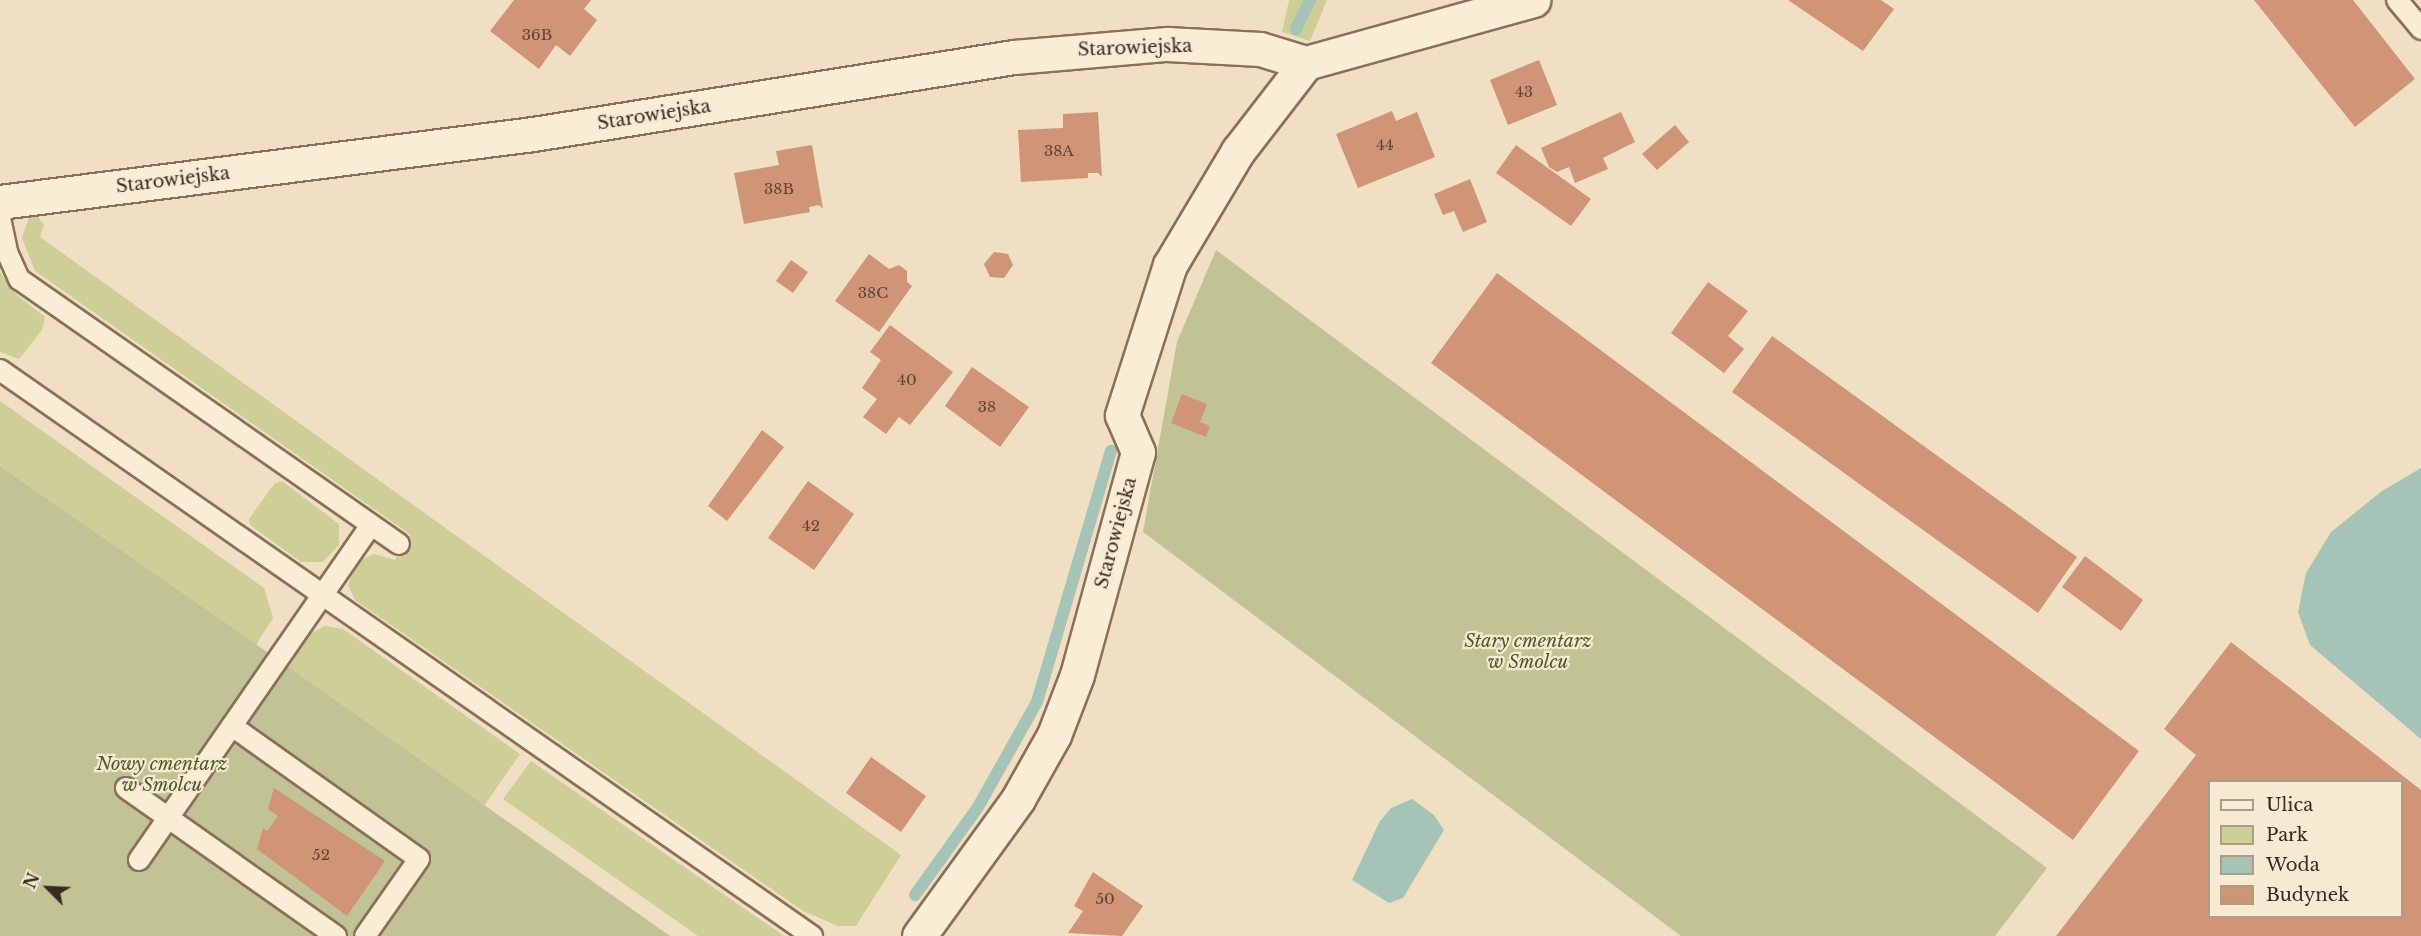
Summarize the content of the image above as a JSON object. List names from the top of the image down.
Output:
{
  "streets": {
    "street": ["Starowiejska"]
  },
  "parks": ["Stary cmentarz w Smolcu", "Nowy cmentarz w Smolcu"],
  "house_numbers": [
    "36B",
    "43",
    "44",
    "38A",
    "38B",
    "38C",
    "40",
    "38",
    "42",
    "52",
    "50"
  ],
  "legend": [
    "Ulica",
    "Park",
    "Woda",
    "Budynek"
  ],
  "north": "top left"
}
